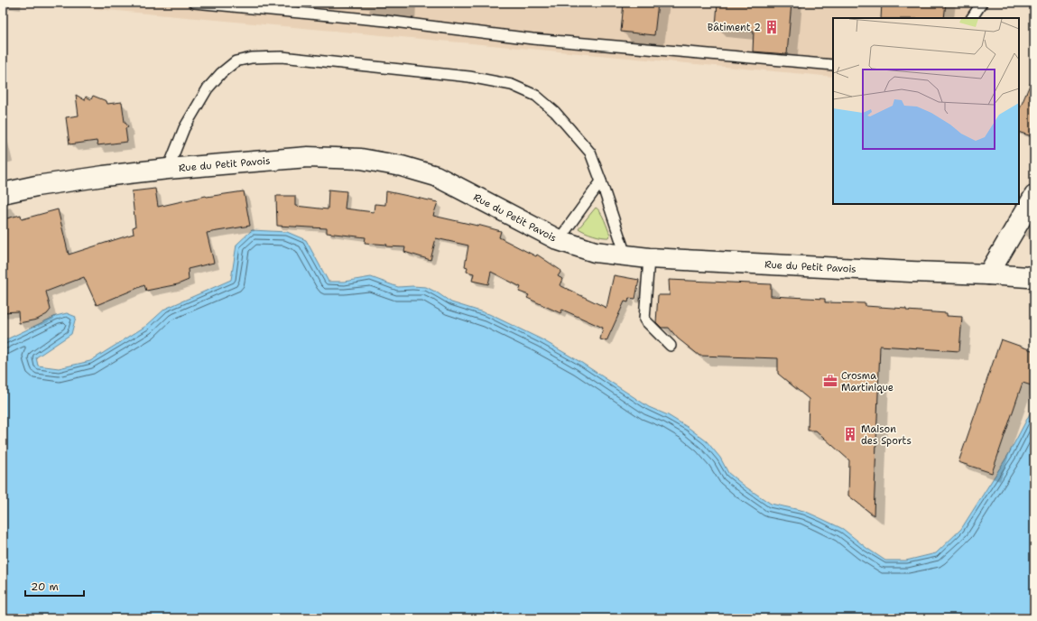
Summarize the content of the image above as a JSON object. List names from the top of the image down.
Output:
{
  "streets": {
    "street": ["Rue du Petit Pavois"]
  },
  "places": {
    "building": ["Bâtiment 2", "Maison des Sports"],
    "office": ["Crosma Martinique"]
  },
  "scale_bar": "20 m"
}
